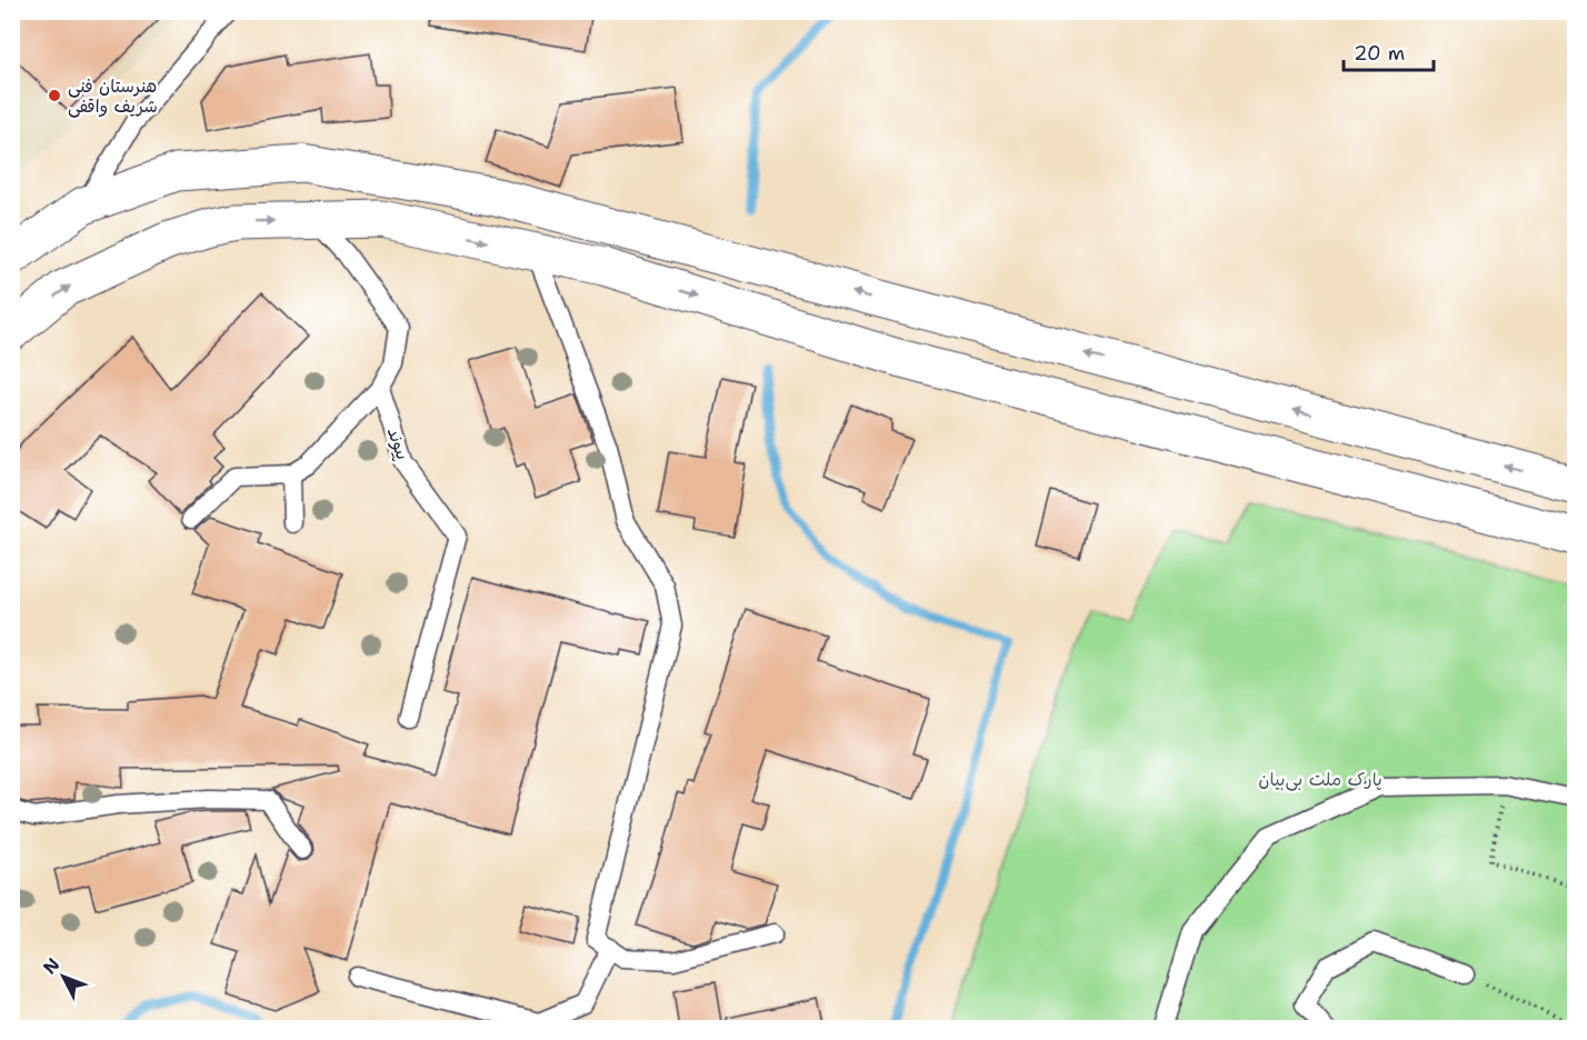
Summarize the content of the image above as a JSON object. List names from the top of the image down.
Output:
{
  "streets": {
    "lane": ["پیوند"]
  },
  "parks": ["پارک ملت بی‌بیان"],
  "places": ["هنرستان فنی شریف واقفی"],
  "scale_bar": "20 m",
  "north": "top left"
}
